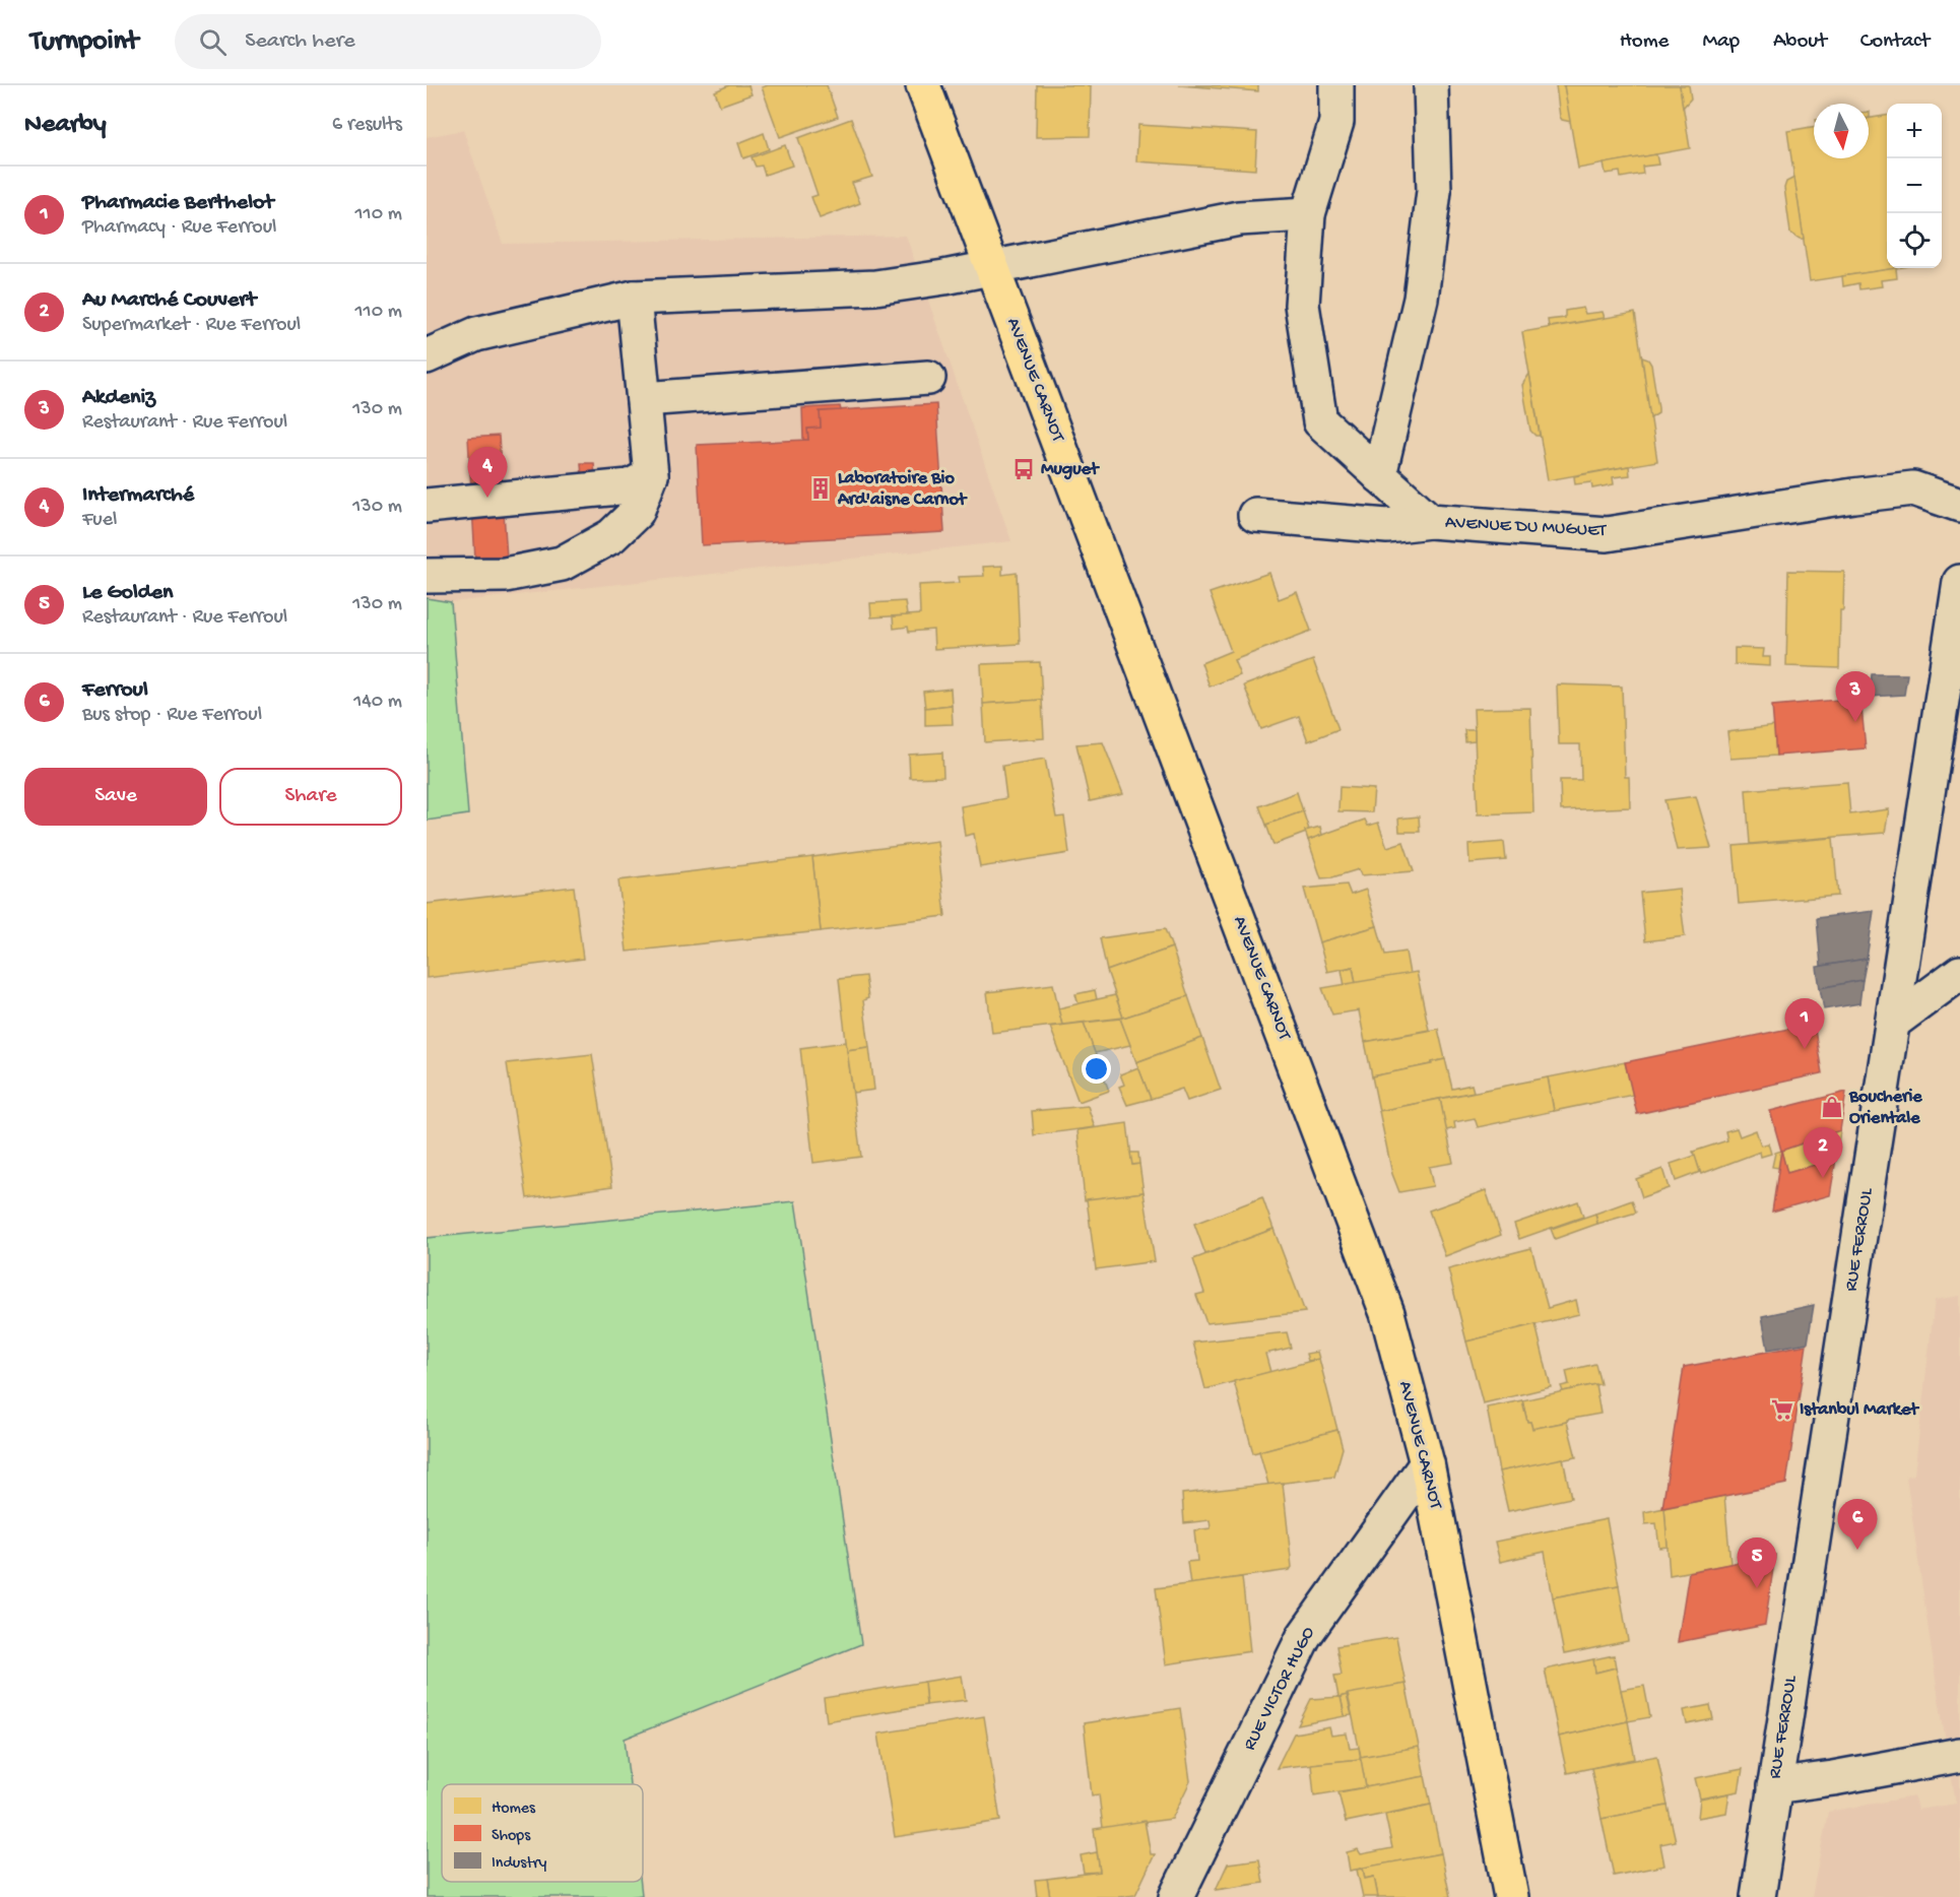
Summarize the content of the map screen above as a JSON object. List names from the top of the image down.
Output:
{
  "streets": {
    "main road": ["AVENUE CARNOT"],
    "street": ["AVENUE DU MUGUET", "RUE FERROUL", "RUE VICTOR HUGO"]
  },
  "crossings": [
    ["AVENUE CARNOT", "RUE VICTOR HUGO"]
  ],
  "places": {
    "bus stop": ["Muguet"],
    "building": ["Laboratoire Bio Ard'aisne Carnot"],
    "shop": ["Boucherie Orientale"],
    "supermarket": ["Istanbul Market"]
  },
  "legend": ["Homes", "Shops", "Industry"],
  "north": "bottom",
  "page": {
    "header": "Turnpoint",
    "search": "Search here",
    "nav": [
      "Home",
      "Map",
      "About",
      "Contact"
    ],
    "heading": ["Nearby", "6 results"],
    "map_buttons": ["+", "−"],
    "list": [
      {
        "mark": "1",
        "name": "Pharmacie Berthelot",
        "note": "Pharmacy · Rue Ferroul",
        "value": "110 m"
      },
      {
        "mark": "2",
        "name": "Au Marché Couvert",
        "note": "Supermarket · Rue Ferroul",
        "value": "110 m"
      },
      {
        "mark": "3",
        "name": "Akdeniz",
        "note": "Restaurant · Rue Ferroul",
        "value": "130 m"
      },
      {
        "mark": "4",
        "name": "Intermarché",
        "note": "Fuel",
        "value": "130 m"
      },
      {
        "mark": "5",
        "name": "Le Golden",
        "note": "Restaurant · Rue Ferroul",
        "value": "130 m"
      },
      {
        "mark": "6",
        "name": "Ferroul",
        "note": "Bus stop · Rue Ferroul",
        "value": "140 m"
      }
    ],
    "pins": [
      "4",
      "3",
      "1",
      "2",
      "6",
      "5"
    ],
    "buttons": ["Save", "Share"]
  }
}
